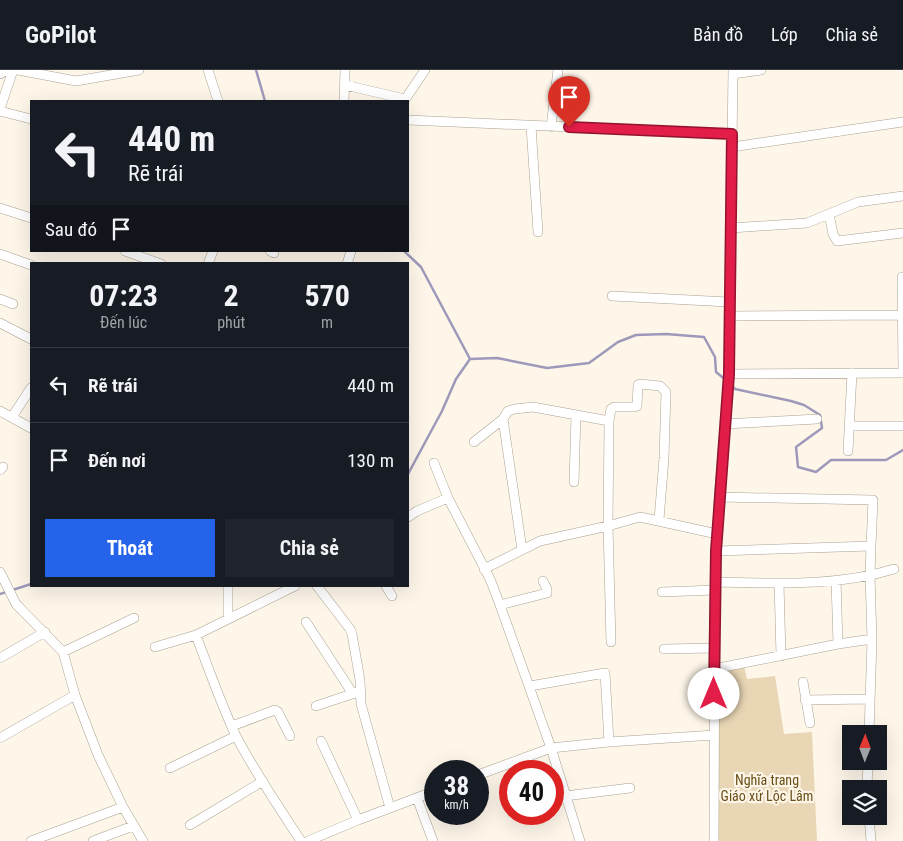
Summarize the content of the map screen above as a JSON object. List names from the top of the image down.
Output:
{
  "parks": ["Nghĩa trang Giáo xứ Lộc Lâm"],
  "north": "top",
  "page": {
    "header": "GoPilot",
    "nav": ["Bản đồ", "Lớp", "Chia sẻ"],
    "turn": ["440 m", "Rẽ trái"],
    "then": "Sau đó",
    "eta": [
      "07:23",
      "Đến lúc",
      "2",
      "phút",
      "570",
      "m"
    ],
    "list": [
      {
        "name": "Rẽ trái",
        "value": "440 m"
      },
      {
        "name": "Đến nơi",
        "value": "130 m"
      }
    ],
    "buttons": ["Thoát", "Chia sẻ"],
    "speed": "38 km/h",
    "limit": "40"
  }
}
